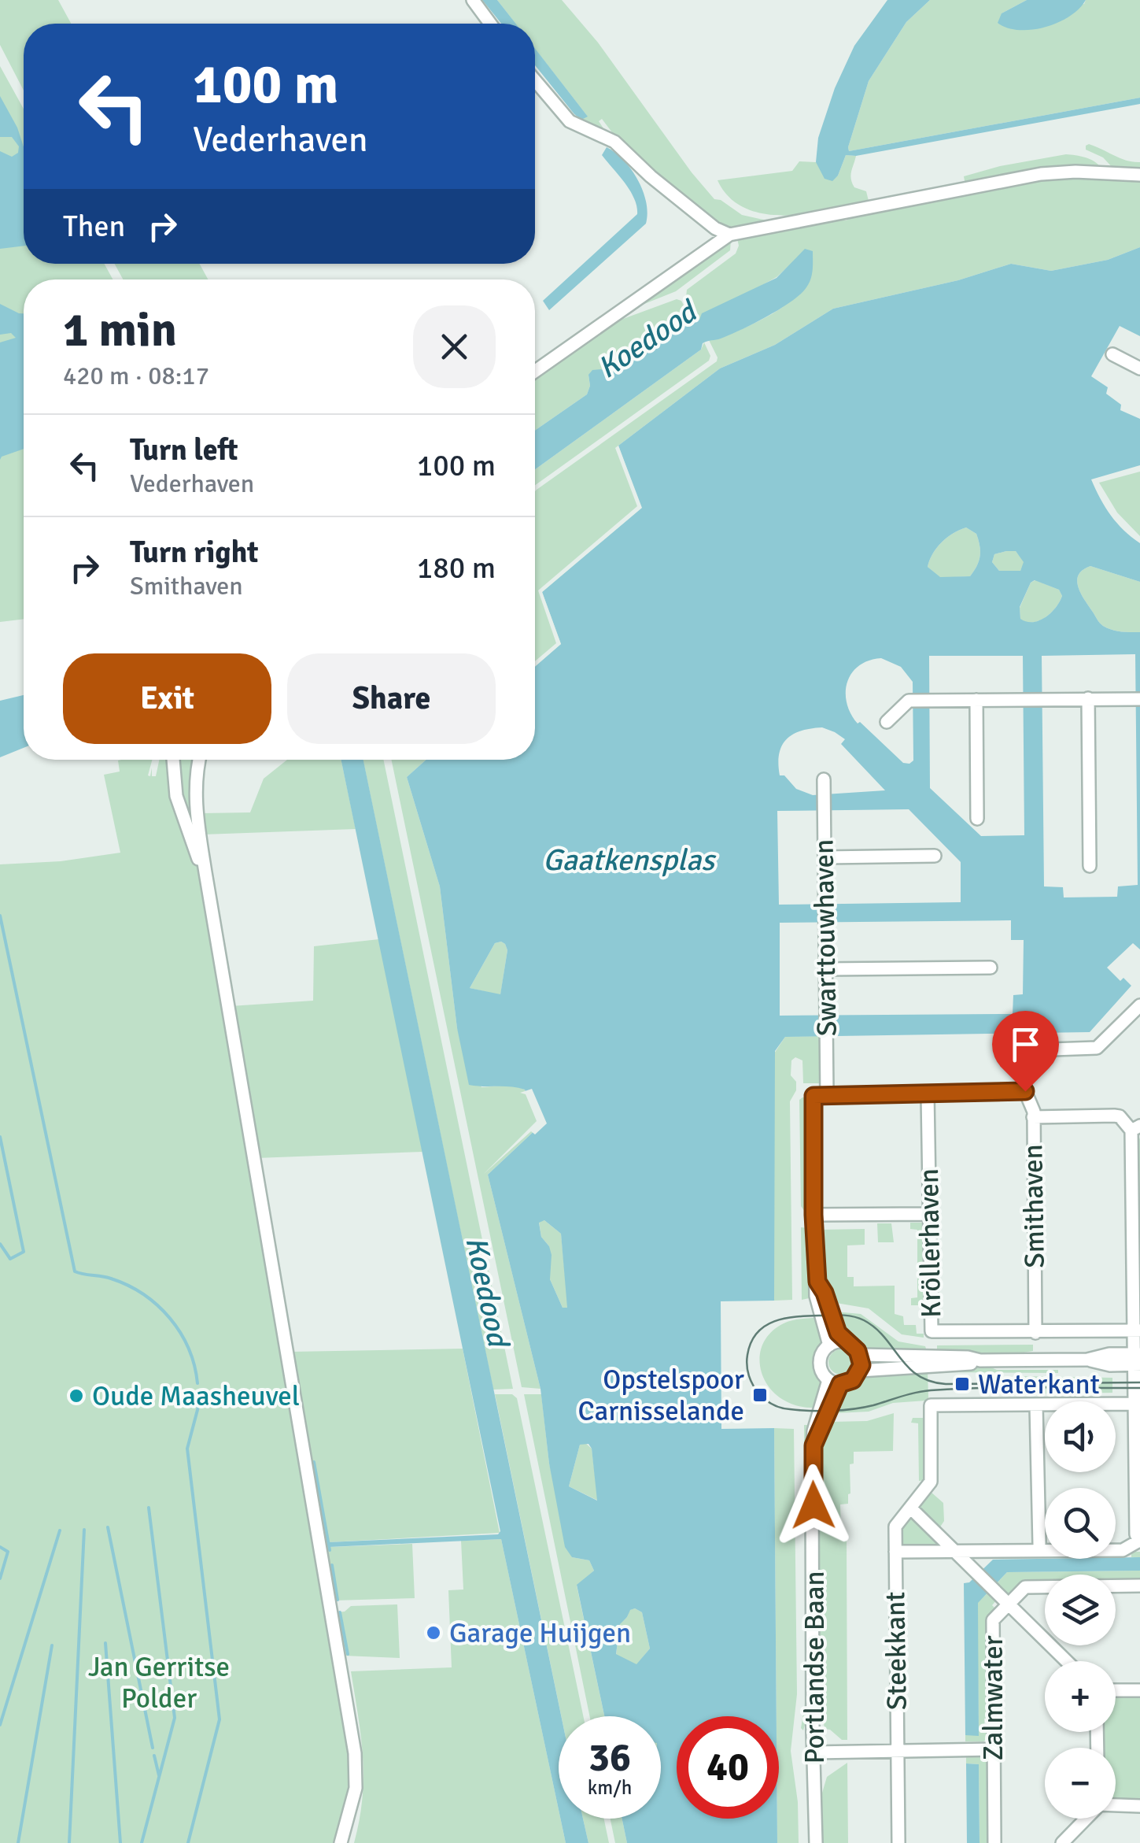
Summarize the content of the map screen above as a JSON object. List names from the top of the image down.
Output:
{
  "streets": {
    "street": [
      "Swarttouwhaven",
      "Smithaven",
      "Kröllerhaven",
      "Steekkant",
      "Portlandse Baan",
      "Zalmwater"
    ]
  },
  "crossings": [
    ["Smithaven", "Kröllerhaven"]
  ],
  "water": ["Koedood", "Gaatkensplas"],
  "parks": ["Jan Gerritse Polder"],
  "places": {
    "transit": ["Waterkant", "Opstelspoor Carnisselande"],
    "other": ["Oude Maasheuvel", "Garage Huijgen"]
  },
  "page": {
    "turn": ["100 m", "Vederhaven"],
    "then": "Then",
    "heading": ["1 min", "420 m · 08:17"],
    "list": [
      {
        "name": "Turn left",
        "note": "Vederhaven",
        "value": "100 m"
      },
      {
        "name": "Turn right",
        "note": "Smithaven",
        "value": "180 m"
      }
    ],
    "buttons": ["Exit", "Share"],
    "map_buttons": ["+", "−"],
    "speed": "36 km/h",
    "limit": "40"
  }
}
